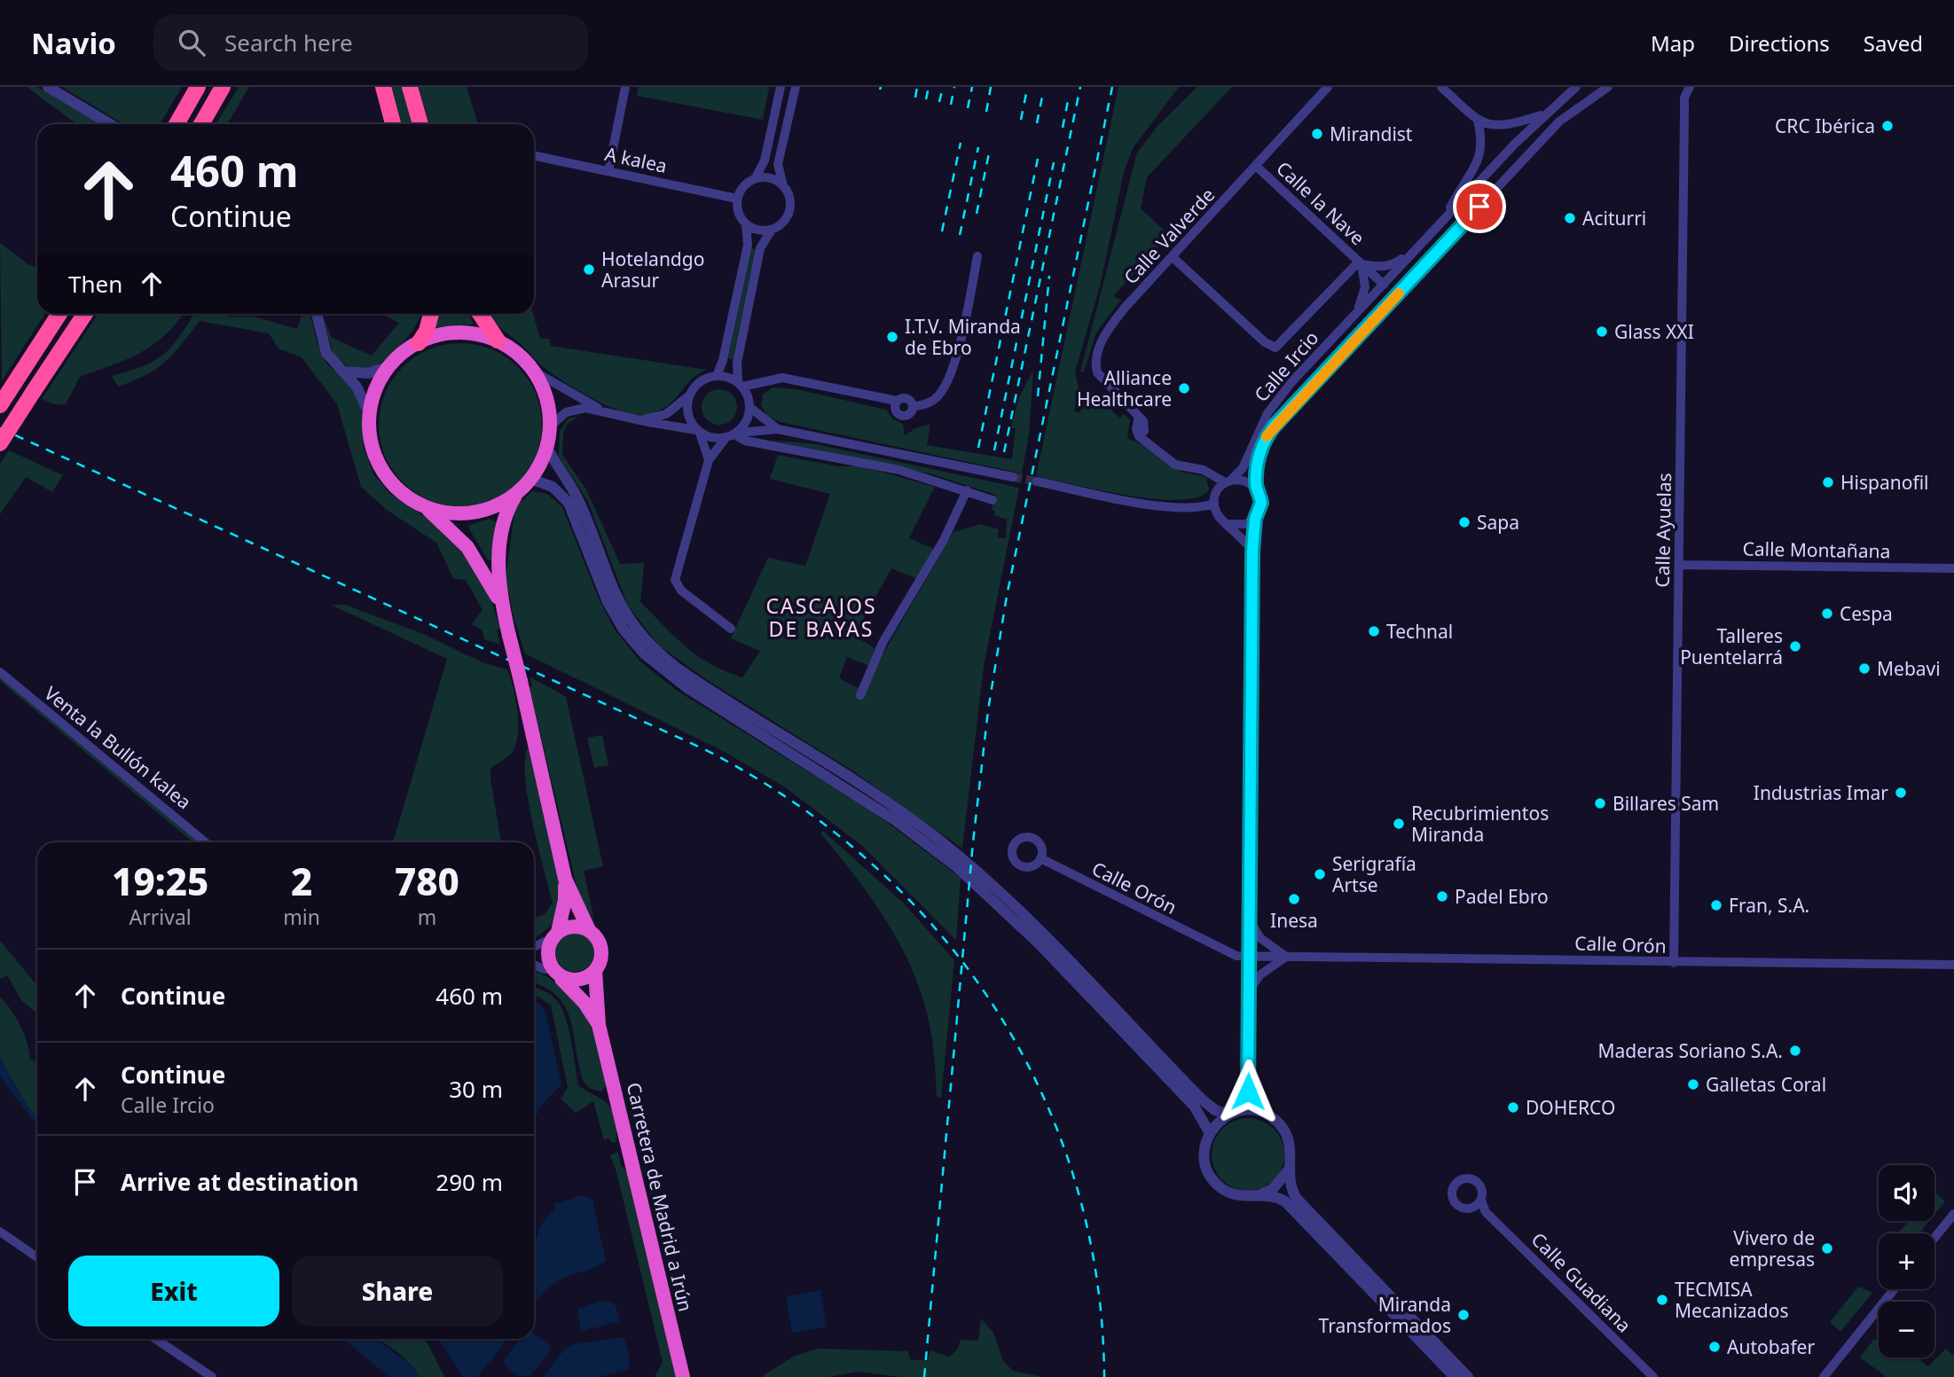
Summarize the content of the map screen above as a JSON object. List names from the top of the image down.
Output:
{
  "streets": {
    "highway": ["Carretera de Madrid a Irún"],
    "street": [
      "A kalea",
      "Calle la Nave",
      "Calle Valverde",
      "Calle Ircio",
      "Calle Ayuelas",
      "Calle Montañana",
      "Venta la Bullón kalea",
      "Calle Orón",
      "Calle Guadiana"
    ]
  },
  "crossings": [
    ["Calle la Nave", "Calle Valverde"],
    ["Calle la Nave", "Calle Ircio"],
    ["Calle Valverde", "Calle Ircio"],
    ["Calle Ayuelas", "Calle Montañana"],
    ["Calle Ayuelas", "Calle Orón"]
  ],
  "districts": ["CASCAJOS DE BAYAS"],
  "places": [
    "CRC Ibérica",
    "Mirandist",
    "Aciturri",
    "Hotelandgo Arasur",
    "Glass XXI",
    "I.T.V. Miranda de Ebro",
    "Alliance Healthcare",
    "Hispanofil",
    "Sapa",
    "Cespa",
    "Technal",
    "Talleres Puentelarrá",
    "Mebavi",
    "Industrias Imar",
    "Billares Sam",
    "Recubrimientos Miranda",
    "Serigrafía Artse",
    "Padel Ebro",
    "Inesa",
    "Fran, S.A.",
    "Maderas Soriano S.A.",
    "Galletas Coral",
    "DOHERCO",
    "Vivero de empresas",
    "TECMISA Mecanizados",
    "Miranda Transformados",
    "Autobafer"
  ],
  "page": {
    "header": "Navio",
    "search": "Search here",
    "nav": ["Map", "Directions", "Saved"],
    "turn": ["460 m", "Continue"],
    "then": "Then",
    "eta": [
      "19:25",
      "Arrival",
      "2",
      "min",
      "780",
      "m"
    ],
    "list": [
      {
        "name": "Continue",
        "value": "460 m"
      },
      {
        "name": "Continue",
        "note": "Calle Ircio",
        "value": "30 m"
      },
      {
        "name": "Arrive at destination",
        "value": "290 m"
      }
    ],
    "map_buttons": ["+", "−"],
    "buttons": ["Exit", "Share"]
  }
}
